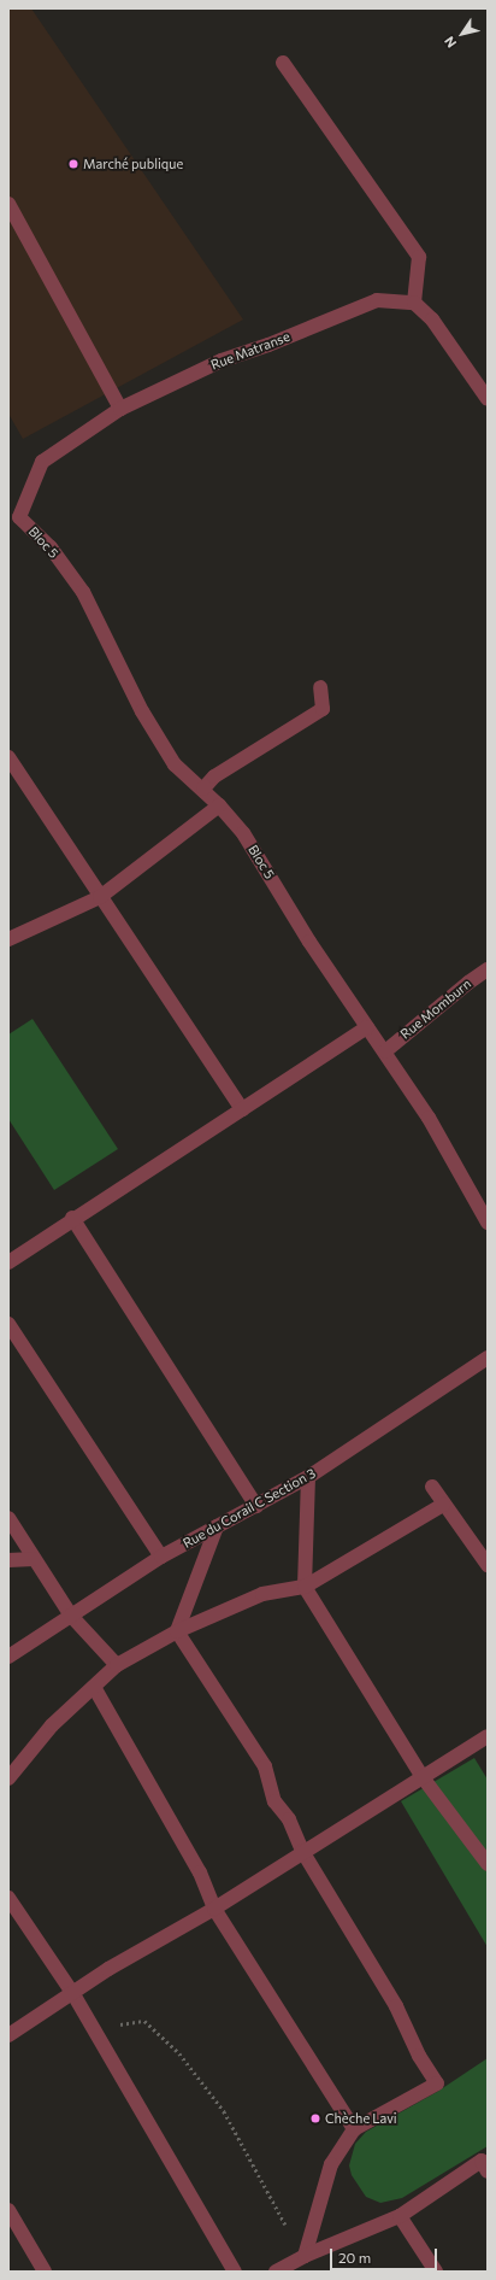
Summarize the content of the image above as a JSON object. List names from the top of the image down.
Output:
{
  "streets": {
    "street": [
      "Rue Matranse",
      "Bloc 5",
      "Rue Momburn",
      "Rue du Corail C Section 3"
    ]
  },
  "crossings": [
    ["Rue Matranse", "Bloc 5"],
    ["Bloc 5", "Rue Momburn"]
  ],
  "places": ["Marché publique", "Chèche Lavi"],
  "scale_bar": "20 m",
  "north": "bottom left"
}
